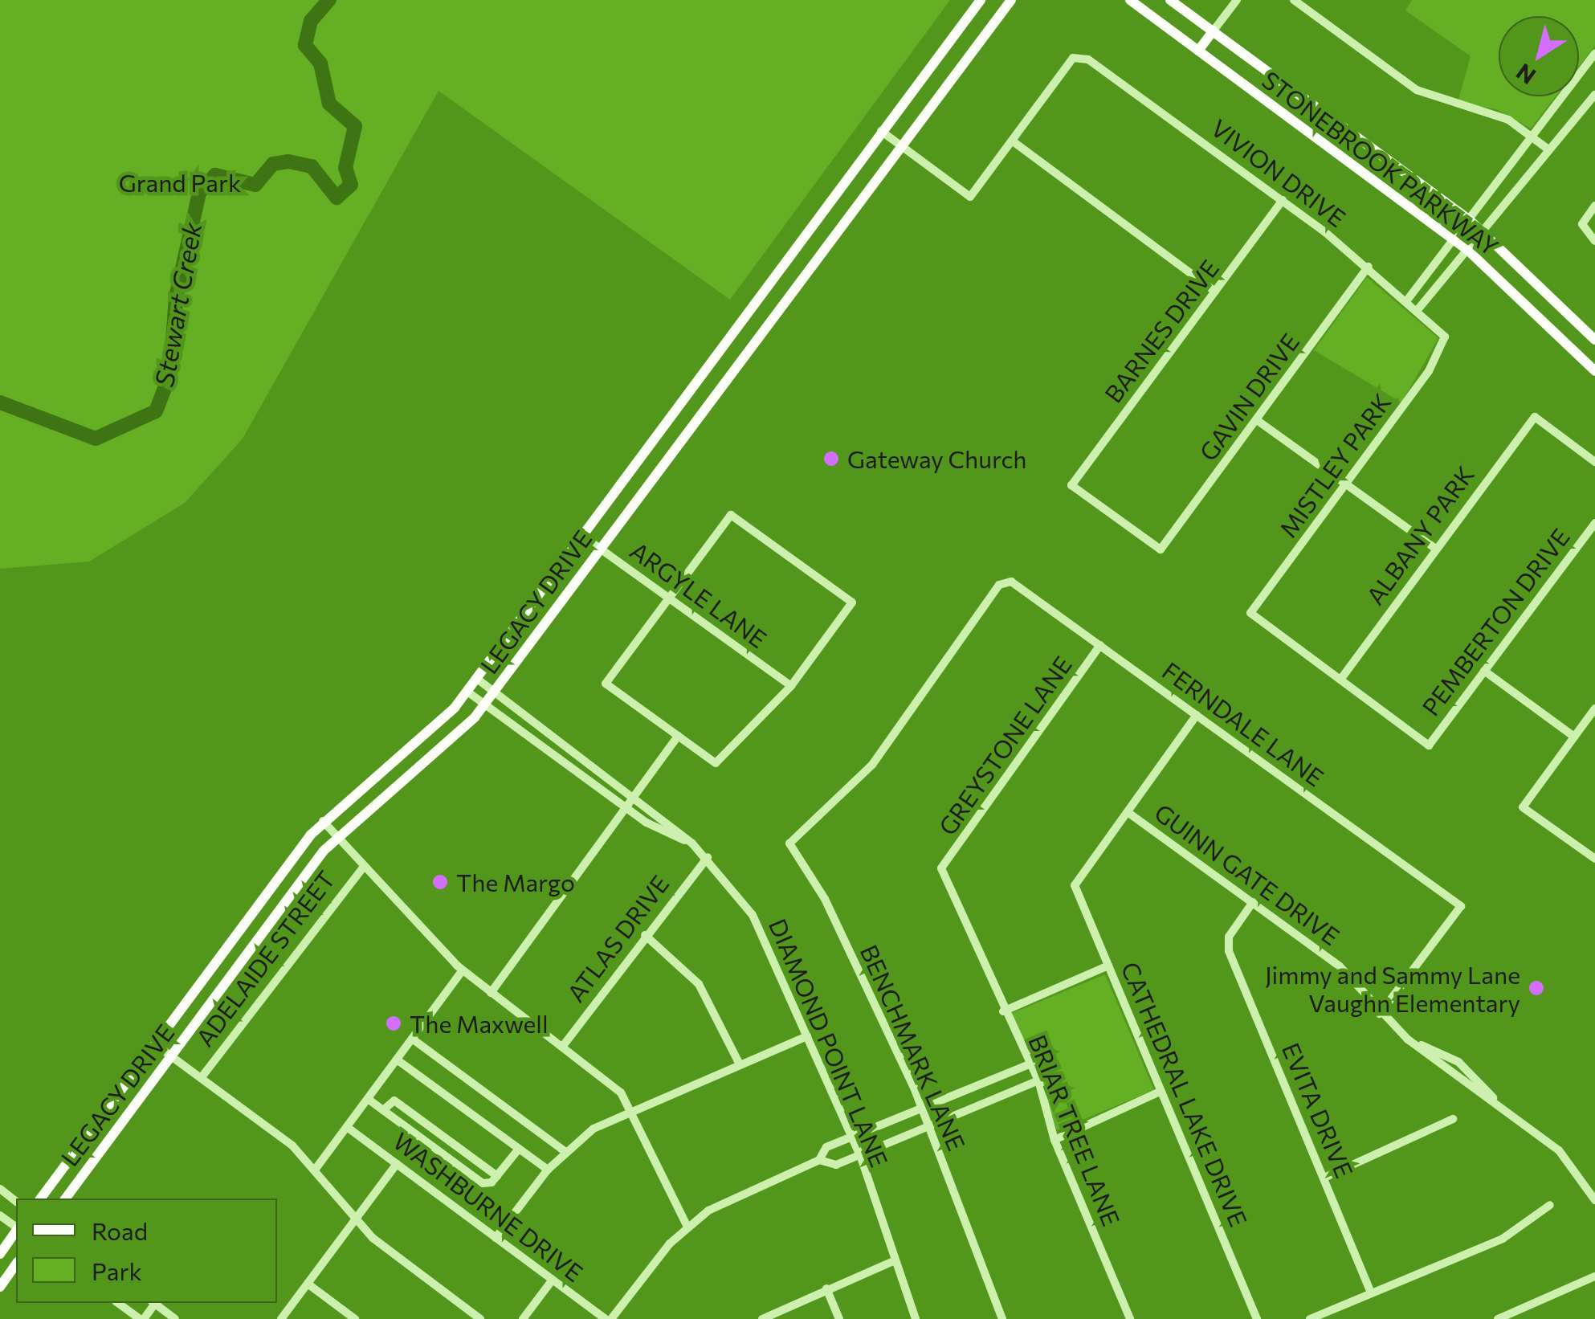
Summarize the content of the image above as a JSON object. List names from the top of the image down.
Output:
{
  "streets": {
    "main road": ["STONEBROOK PARKWAY", "LEGACY DRIVE"],
    "street": [
      "VIVION DRIVE",
      "BARNES DRIVE",
      "GAVIN DRIVE",
      "MISTLEY PARK",
      "ALBANY PARK",
      "ARGYLE LANE",
      "PEMBERTON DRIVE",
      "FERNDALE LANE",
      "GREYSTONE LANE",
      "GUINN GATE DRIVE",
      "ATLAS DRIVE",
      "ADELAIDE STREET",
      "DIAMOND POINT LANE",
      "BENCHMARK LANE",
      "CATHEDRAL LAKE DRIVE",
      "EVITA DRIVE",
      "BRIAR TREE LANE",
      "WASHBURNE DRIVE"
    ]
  },
  "crossings": [
    ["VIVION DRIVE", "BARNES DRIVE"],
    ["VIVION DRIVE", "GAVIN DRIVE"],
    ["VIVION DRIVE", "MISTLEY PARK"],
    ["BARNES DRIVE", "GAVIN DRIVE"],
    ["MISTLEY PARK", "ALBANY PARK"],
    ["MISTLEY PARK", "PEMBERTON DRIVE"],
    ["ALBANY PARK", "PEMBERTON DRIVE"],
    ["ARGYLE LANE", "LEGACY DRIVE"],
    ["LEGACY DRIVE", "DIAMOND POINT LANE"],
    ["FERNDALE LANE", "GREYSTONE LANE"],
    ["FERNDALE LANE", "GUINN GATE DRIVE"],
    ["FERNDALE LANE", "BENCHMARK LANE"],
    ["GREYSTONE LANE", "BRIAR TREE LANE"],
    ["GUINN GATE DRIVE", "CATHEDRAL LAKE DRIVE"],
    ["GUINN GATE DRIVE", "EVITA DRIVE"],
    ["ATLAS DRIVE", "DIAMOND POINT LANE"]
  ],
  "water": ["Stewart Creek"],
  "parks": ["Grand Park"],
  "places": [
    "Gateway Church",
    "The Margo",
    "Jimmy and Sammy Lane Vaughn Elementary",
    "The Maxwell"
  ],
  "legend": ["Road", "Park"],
  "north": "bottom left"
}
